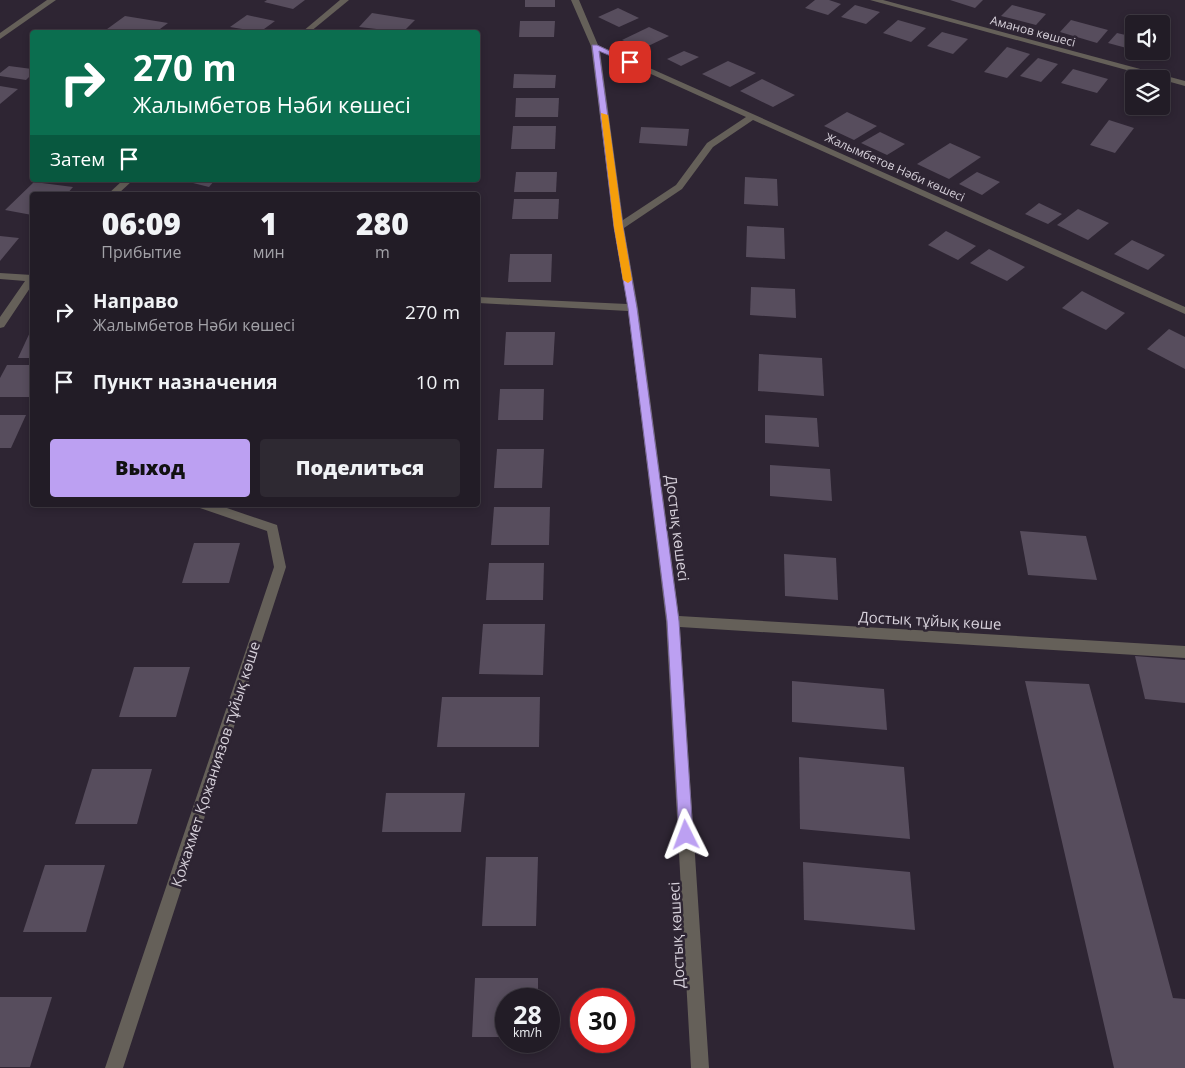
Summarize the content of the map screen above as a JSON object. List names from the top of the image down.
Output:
{
  "streets": {
    "street": [
      "Аманов көшесі",
      "Жалымбетов Нәби көшесі",
      "Достық көшесі",
      "Достық тұйық көше",
      "Қожахмет Қожаниязов тұйық көше"
    ]
  },
  "crossings": [
    ["Жалымбетов Нәби көшесі", "Достық көшесі"],
    ["Достық көшесі", "Достық тұйық көше"]
  ],
  "page": {
    "turn": ["270 m", "Жалымбетов Нәби көшесі"],
    "then": "Затем",
    "eta": [
      "06:09",
      "Прибытие",
      "1",
      "мин",
      "280",
      "m"
    ],
    "list": [
      {
        "name": "Направо",
        "note": "Жалымбетов Нәби көшесі",
        "value": "270 m"
      },
      {
        "name": "Пункт назначения",
        "value": "10 m"
      }
    ],
    "buttons": ["Выход", "Поделиться"],
    "speed": "28 km/h",
    "limit": "30"
  }
}
